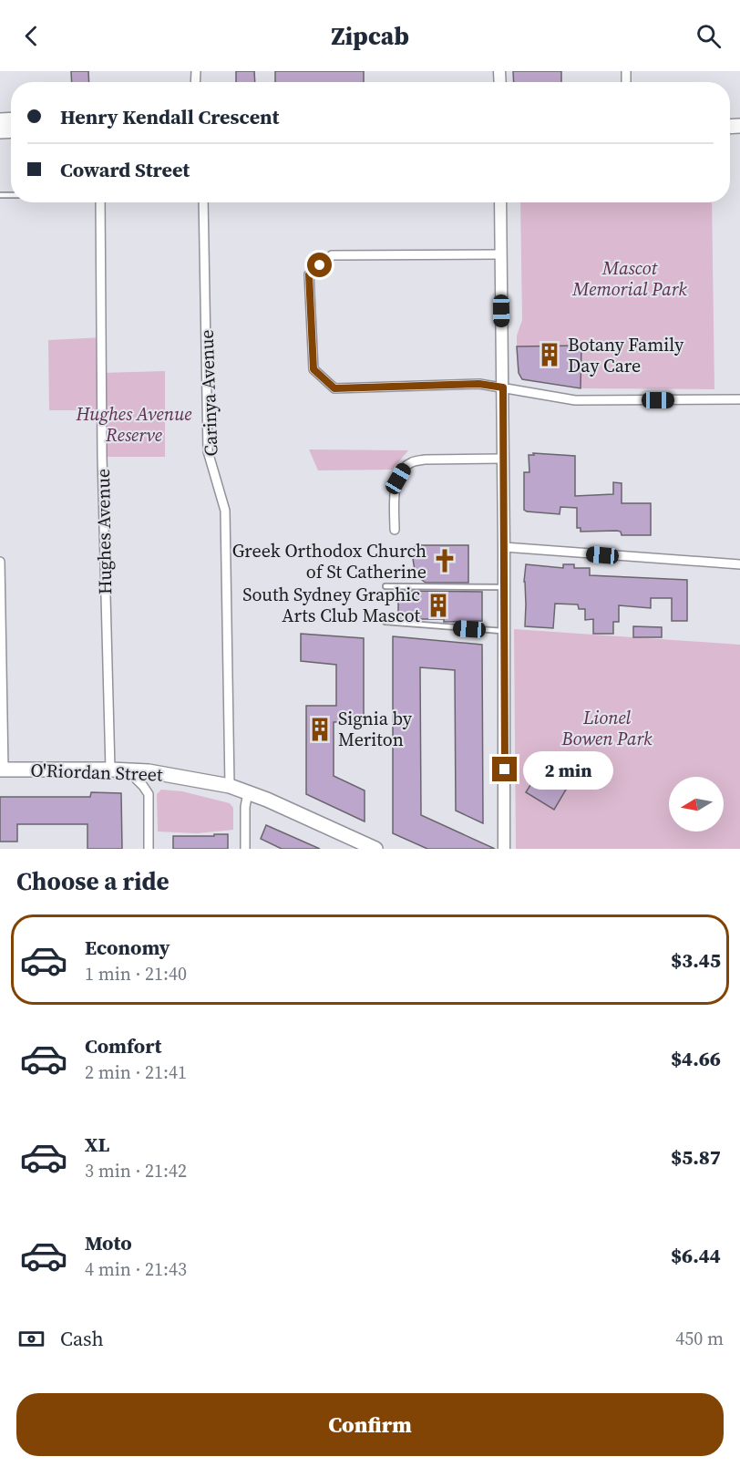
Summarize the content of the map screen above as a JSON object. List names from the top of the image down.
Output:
{
  "streets": {
    "main road": ["O'Riordan Street"],
    "street": ["Carinya Avenue", "Hughes Avenue"]
  },
  "crossings": [
    ["Carinya Avenue", "O'Riordan Street"],
    ["Hughes Avenue", "O'Riordan Street"]
  ],
  "parks": ["Mascot Memorial Park", "Hughes Avenue Reserve", "Lionel Bowen Park"],
  "places": {
    "building": ["Botany Family Day Care", "South Sydney Graphic Arts Club Mascot", "Signia by Meriton"],
    "church": ["Greek Orthodox Church of St Catherine"]
  },
  "north": "left",
  "page": {
    "header": "Zipcab",
    "banner": ["Henry Kendall Crescent", "Coward Street"],
    "bubble": "2 min",
    "heading": "Choose a ride",
    "list": [
      {
        "name": "Economy",
        "note": "1 min · 21:40",
        "value": "$3.45"
      },
      {
        "name": "Comfort",
        "note": "2 min · 21:41",
        "value": "$4.66"
      },
      {
        "name": "XL",
        "note": "3 min · 21:42",
        "value": "$5.87"
      },
      {
        "name": "Moto",
        "note": "4 min · 21:43",
        "value": "$6.44"
      }
    ],
    "pay": ["Cash", "450 m"],
    "buttons": "Confirm"
  }
}
